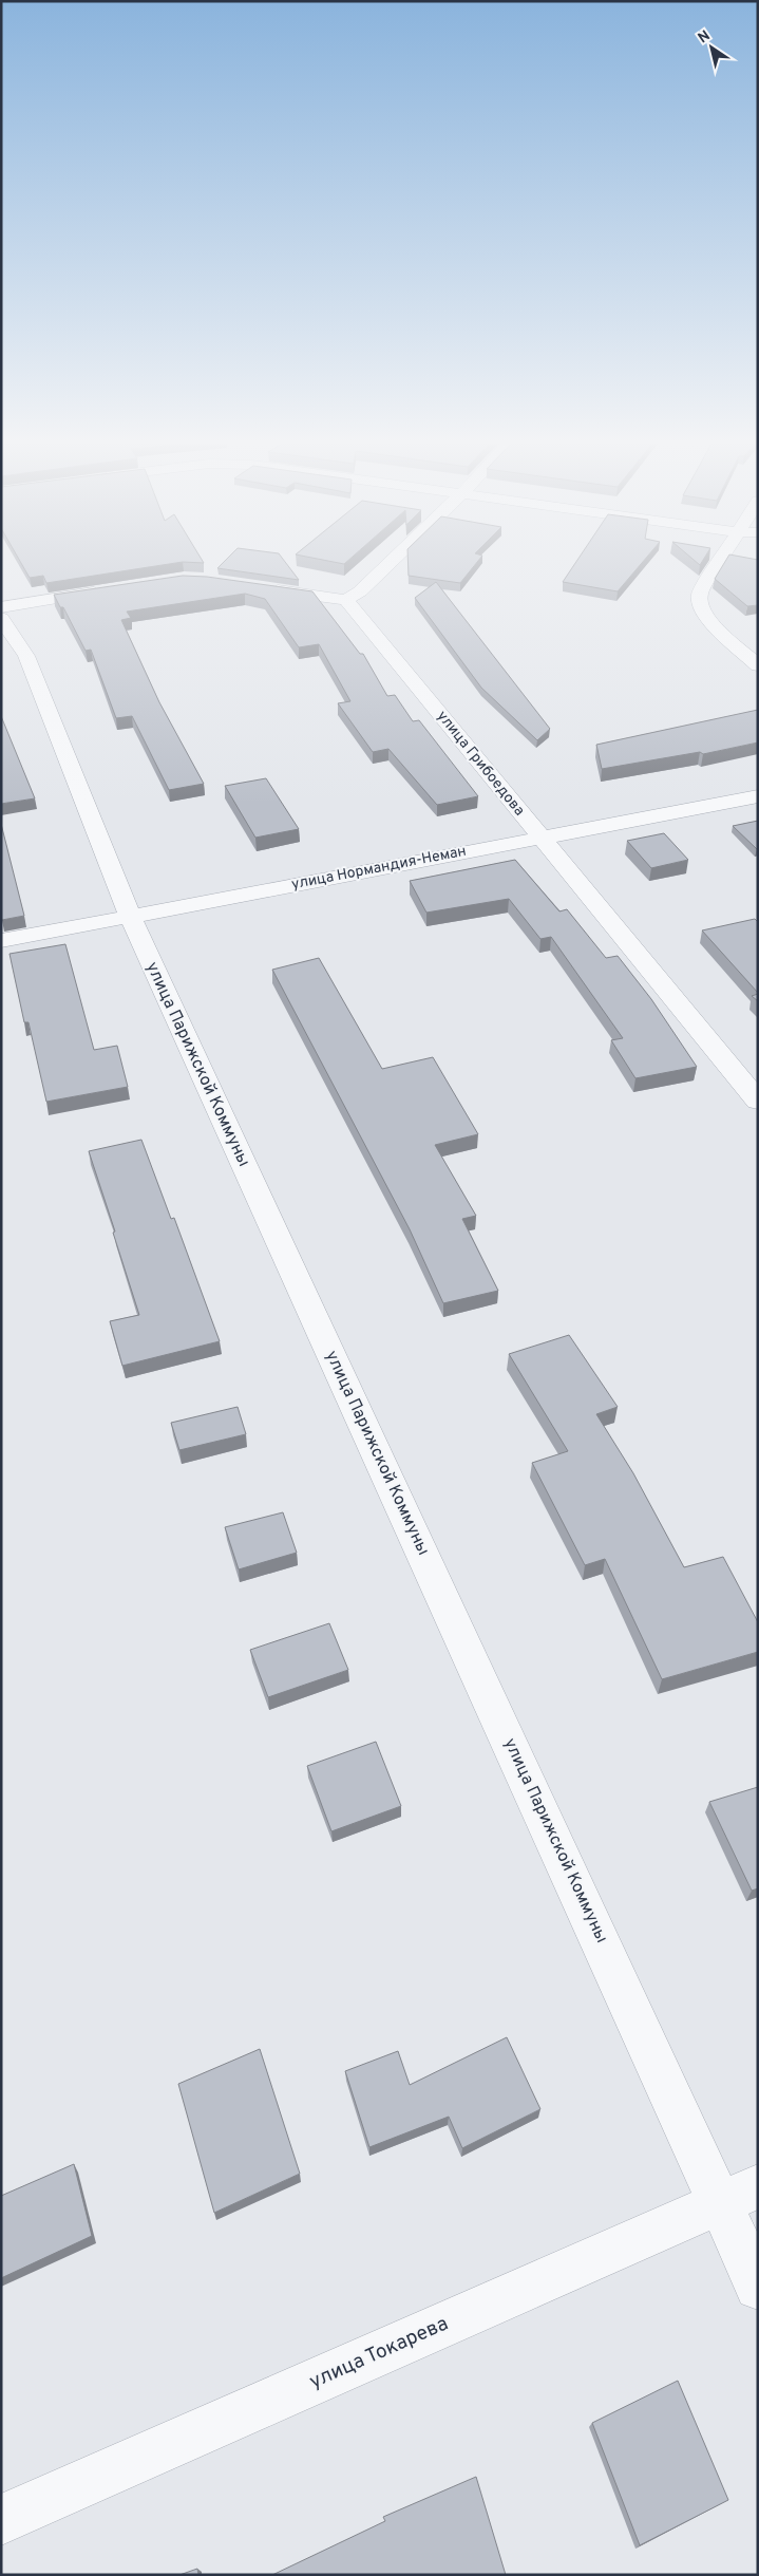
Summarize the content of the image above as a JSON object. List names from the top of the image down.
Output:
{
  "streets": {
    "street": [
      "улица Грибоедова",
      "улица Нормандия-Неман",
      "улица Парижской Коммуны",
      "улица Токарева"
    ]
  },
  "crossings": [
    ["улица Грибоедова", "улица Нормандия-Неман"],
    ["улица Нормандия-Неман", "улица Парижской Коммуны"],
    ["улица Парижской Коммуны", "улица Токарева"]
  ],
  "north": "top left"
}
